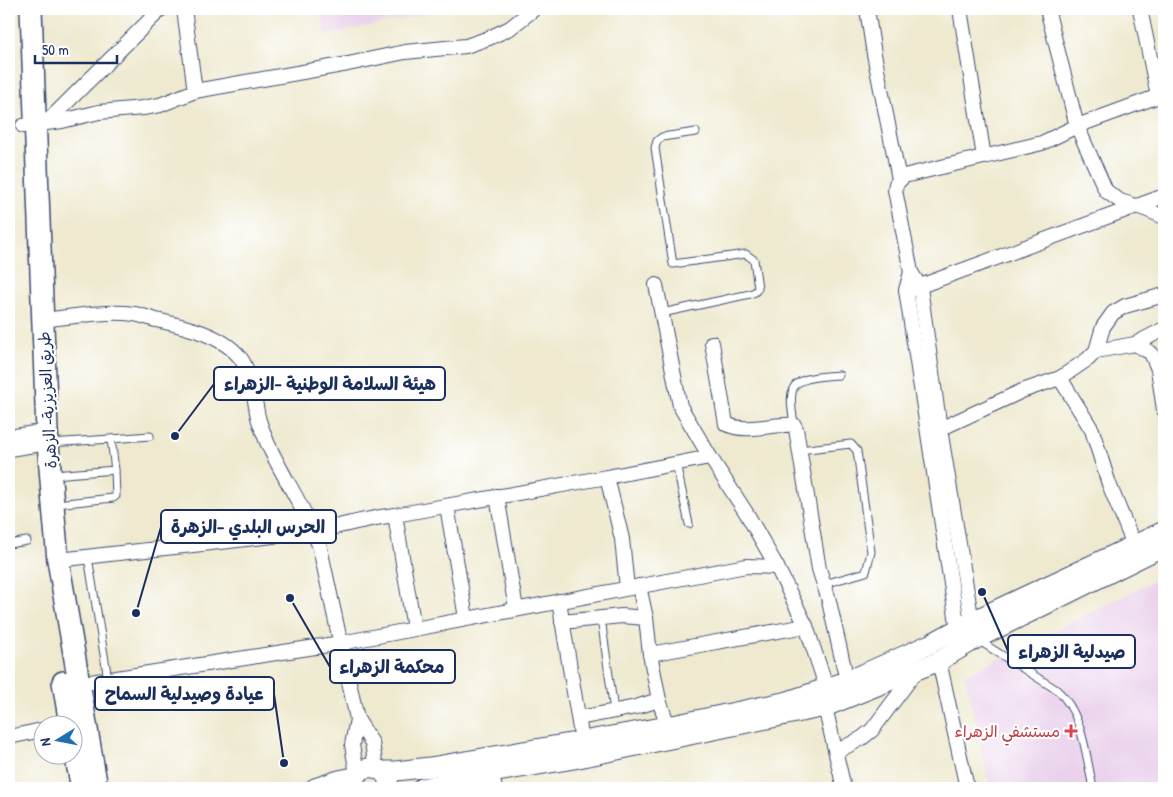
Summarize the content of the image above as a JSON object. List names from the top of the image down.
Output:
{
  "streets": {
    "main road": ["طريق العزيزية- الزهرة"]
  },
  "places": {
    "other": [
      "هيئة السلامة الوطنية -الزهراء",
      "صيدلية الزهراء",
      "محكمة الزهراء",
      "الحرس البلدي -الزهرة",
      "عيادة وصيدلية السماح"
    ],
    "health": ["مستشفي الزهراء"]
  },
  "scale_bar": "50 m",
  "north": "left"
}
